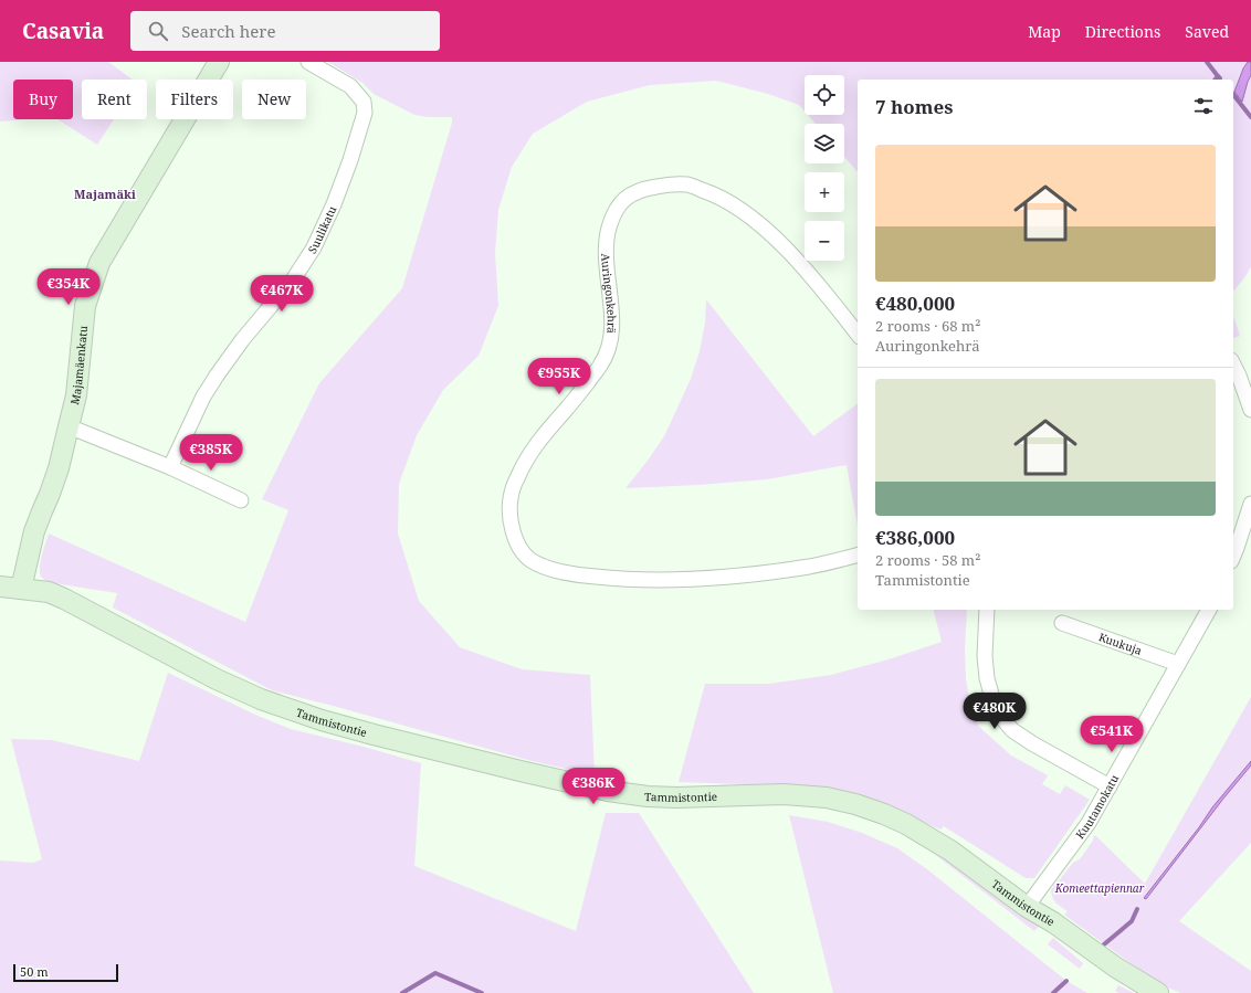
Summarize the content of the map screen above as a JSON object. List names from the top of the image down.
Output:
{
  "streets": {
    "street": [
      "Suulikatu",
      "Auringonkehrä",
      "Majamäenkatu",
      "Kuukuja",
      "Tammistontie",
      "Kuutamokatu"
    ]
  },
  "crossings": [
    ["Majamäenkatu", "Tammistontie"],
    ["Kuukuja", "Kuutamokatu"],
    ["Tammistontie", "Kuutamokatu"]
  ],
  "districts": ["Majamäki"],
  "parks": ["Komeettapiennar"],
  "scale_bar": "50 m",
  "page": {
    "header": "Casavia",
    "search": "Search here",
    "nav": ["Map", "Directions", "Saved"],
    "map_buttons": ["+", "−"],
    "chip": [
      "Buy",
      "Rent",
      "Filters",
      "New"
    ],
    "heading": "7 homes",
    "list": [
      {
        "name": "€480,000",
        "note": "2 rooms · 68 m² · Auringonkehrä"
      },
      {
        "name": "€386,000",
        "note": "2 rooms · 58 m² · Tammistontie"
      }
    ],
    "price": [
      "€354K",
      "€467K",
      "€955K",
      "€385K",
      "€480K",
      "€541K",
      "€386K"
    ],
    "scale": "50 m"
  }
}
